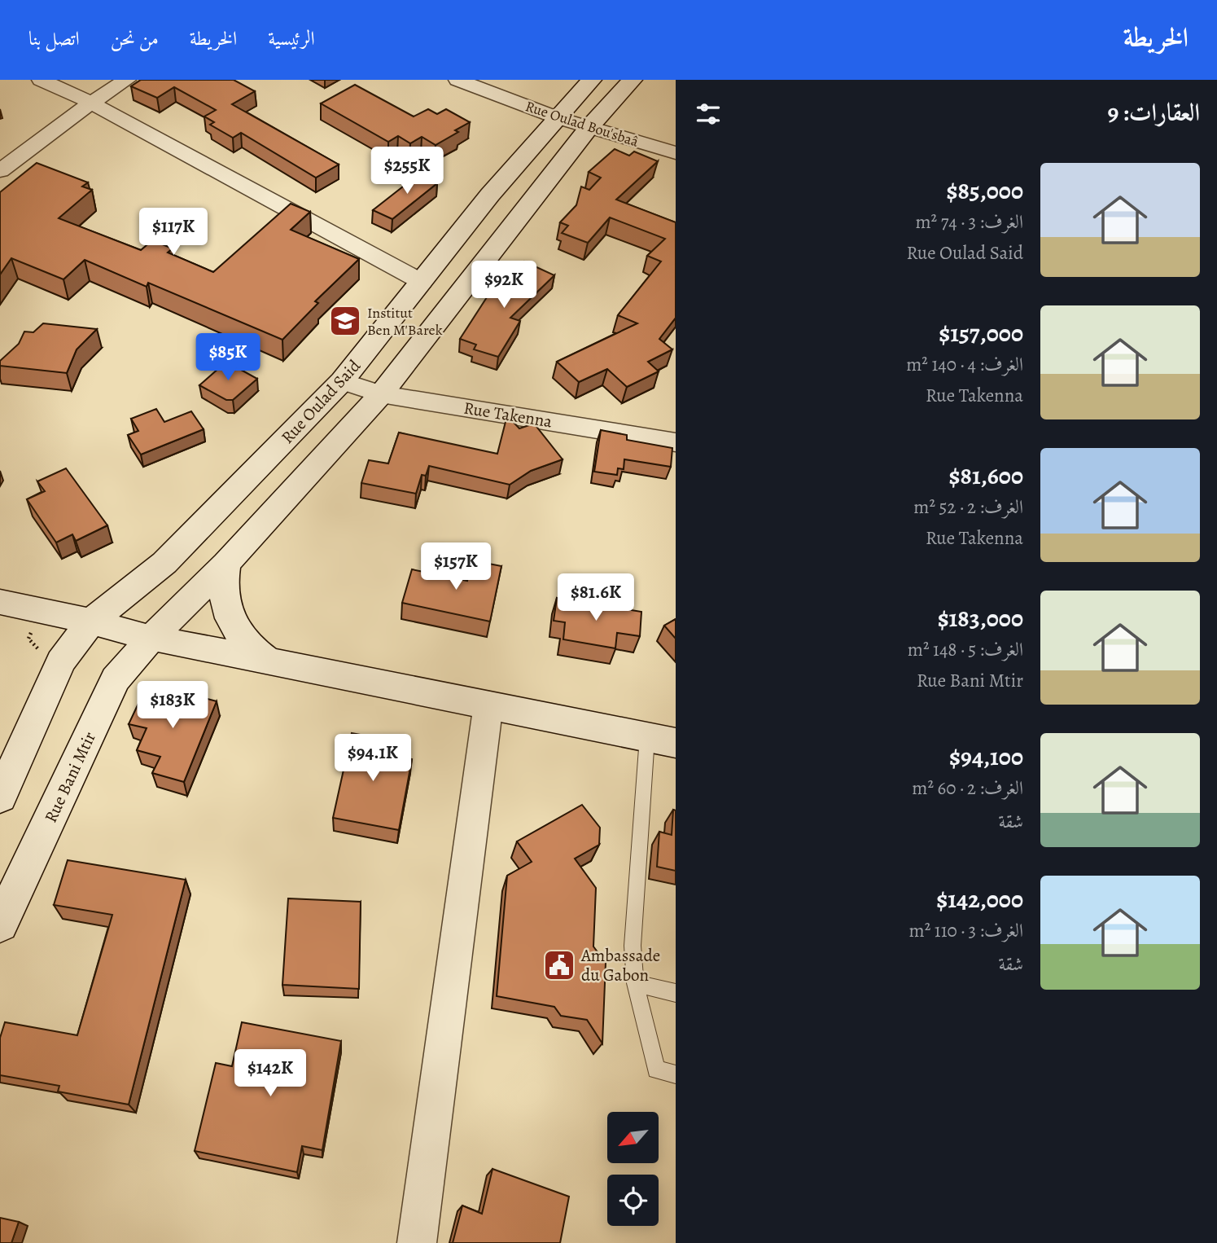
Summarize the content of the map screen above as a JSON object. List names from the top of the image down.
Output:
{
  "streets": {
    "street": [
      "Rue Oulad Bou'sbaâ",
      "Rue Oulad Said",
      "Rue Takenna",
      "Rue Bani Mtir"
    ]
  },
  "crossings": [
    ["Rue Oulad Bou'sbaâ", "Rue Oulad Said"],
    ["Rue Oulad Said", "Rue Takenna"]
  ],
  "places": {
    "school or university": ["Institut Ben M'Barek"],
    "public building": ["Ambassade du Gabon"]
  },
  "north": "bottom left",
  "page": {
    "header": "الخريطة",
    "nav": [
      "الرئيسية",
      "الخريطة",
      "من نحن",
      "اتصل بنا"
    ],
    "heading": "العقارات: 9",
    "price": [
      "$255K",
      "$117K",
      "$92K",
      "$85K",
      "$157K",
      "$81.6K",
      "$183K",
      "$94.1K",
      "$142K"
    ],
    "list": [
      {
        "name": "$85,000",
        "note": "الغرف: 3 · 74 m² · Rue Oulad Said"
      },
      {
        "name": "$157,000",
        "note": "الغرف: 4 · 140 m² · Rue Takenna"
      },
      {
        "name": "$81,600",
        "note": "الغرف: 2 · 52 m² · Rue Takenna"
      },
      {
        "name": "$183,000",
        "note": "الغرف: 5 · 148 m² · Rue Bani Mtir"
      },
      {
        "name": "$94,100",
        "note": "الغرف: 2 · 60 m² · شقة"
      },
      {
        "name": "$142,000",
        "note": "الغرف: 3 · 110 m² · شقة"
      }
    ]
  }
}
